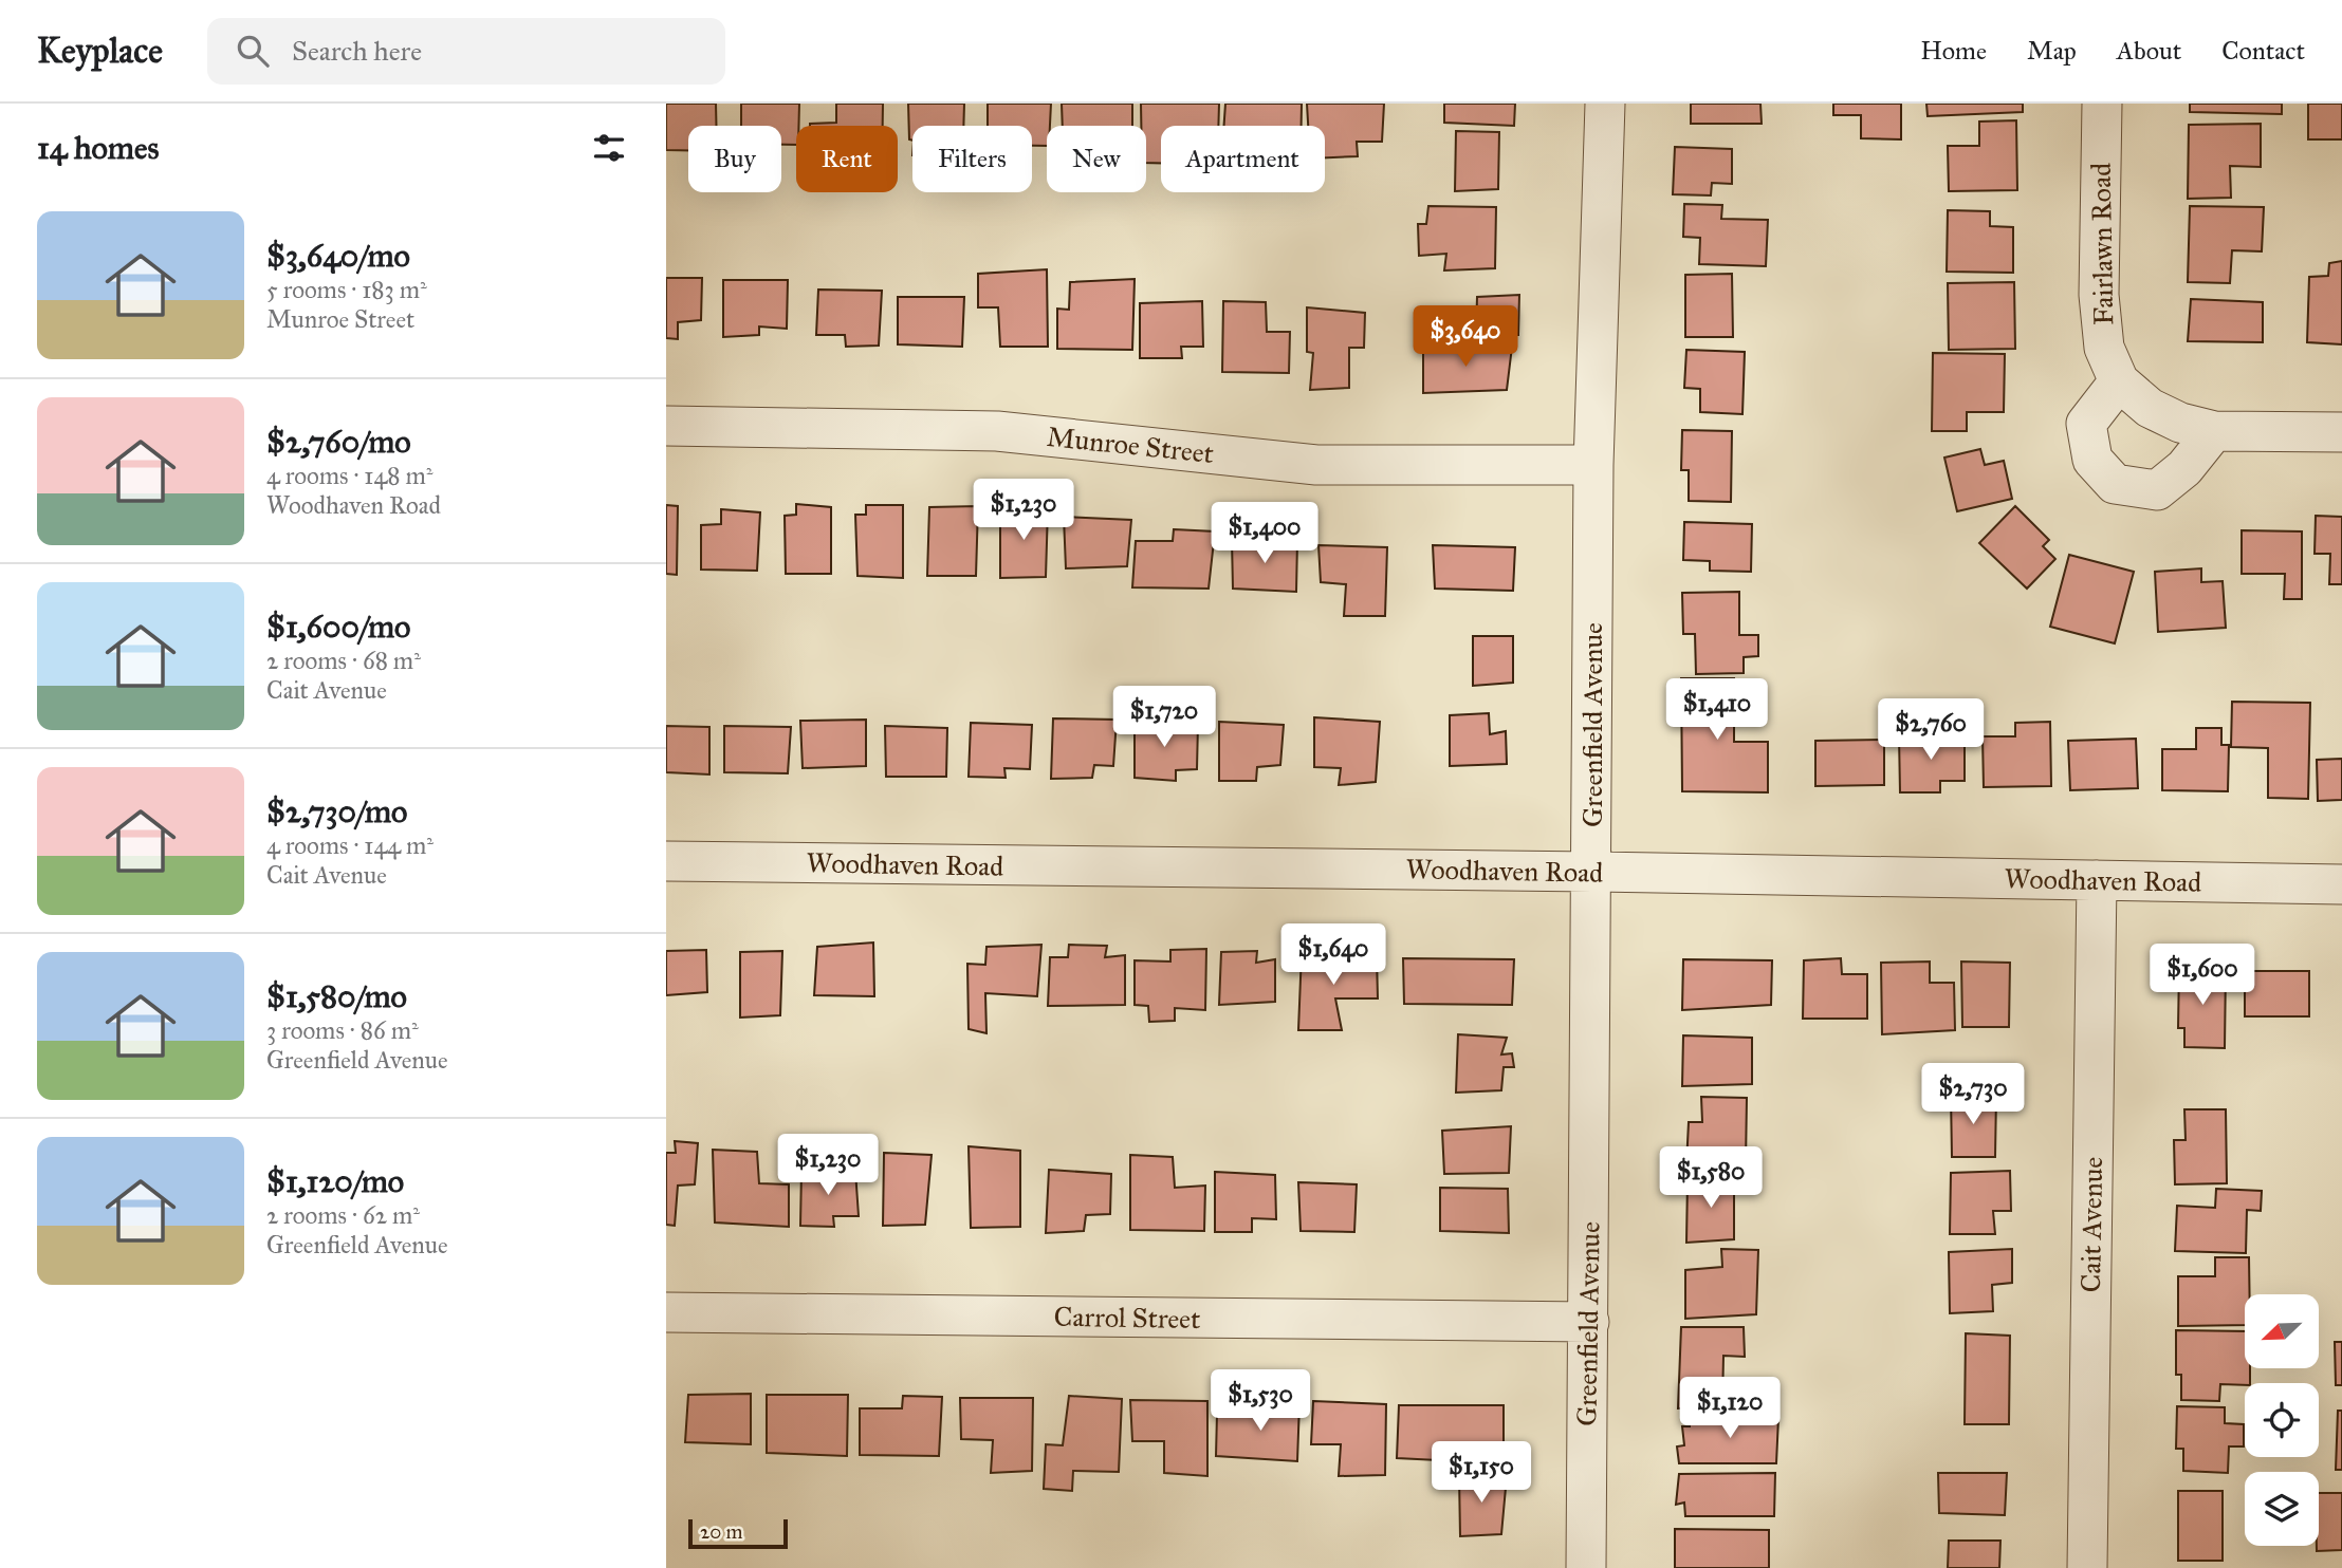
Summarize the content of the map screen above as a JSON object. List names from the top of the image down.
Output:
{
  "streets": {
    "street": [
      "Fairlawn Road",
      "Munroe Street",
      "Greenfield Avenue",
      "Woodhaven Road",
      "Cait Avenue",
      "Carrol Street"
    ]
  },
  "crossings": [
    ["Munroe Street", "Greenfield Avenue"],
    ["Greenfield Avenue", "Woodhaven Road"],
    ["Greenfield Avenue", "Carrol Street"],
    ["Woodhaven Road", "Cait Avenue"]
  ],
  "scale_bar": "20 m",
  "north": "bottom left",
  "page": {
    "header": "Keyplace",
    "search": "Search here",
    "nav": [
      "Home",
      "Map",
      "About",
      "Contact"
    ],
    "heading": "14 homes",
    "chip": [
      "Buy",
      "Rent",
      "Filters",
      "New",
      "Apartment"
    ],
    "list": [
      {
        "name": "$3,640/mo",
        "note": "5 rooms · 183 m² · Munroe Street"
      },
      {
        "name": "$2,760/mo",
        "note": "4 rooms · 148 m² · Woodhaven Road"
      },
      {
        "name": "$1,600/mo",
        "note": "2 rooms · 68 m² · Cait Avenue"
      },
      {
        "name": "$2,730/mo",
        "note": "4 rooms · 144 m² · Cait Avenue"
      },
      {
        "name": "$1,580/mo",
        "note": "3 rooms · 86 m² · Greenfield Avenue"
      },
      {
        "name": "$1,120/mo",
        "note": "2 rooms · 62 m² · Greenfield Avenue"
      }
    ],
    "price": [
      "$3,640",
      "$1,230",
      "$1,400",
      "$1,410",
      "$1,720",
      "$2,760",
      "$1,640",
      "$1,600",
      "$2,730",
      "$1,230",
      "$1,580",
      "$1,530",
      "$1,120",
      "$1,150"
    ],
    "scale": "20 m"
  }
}
